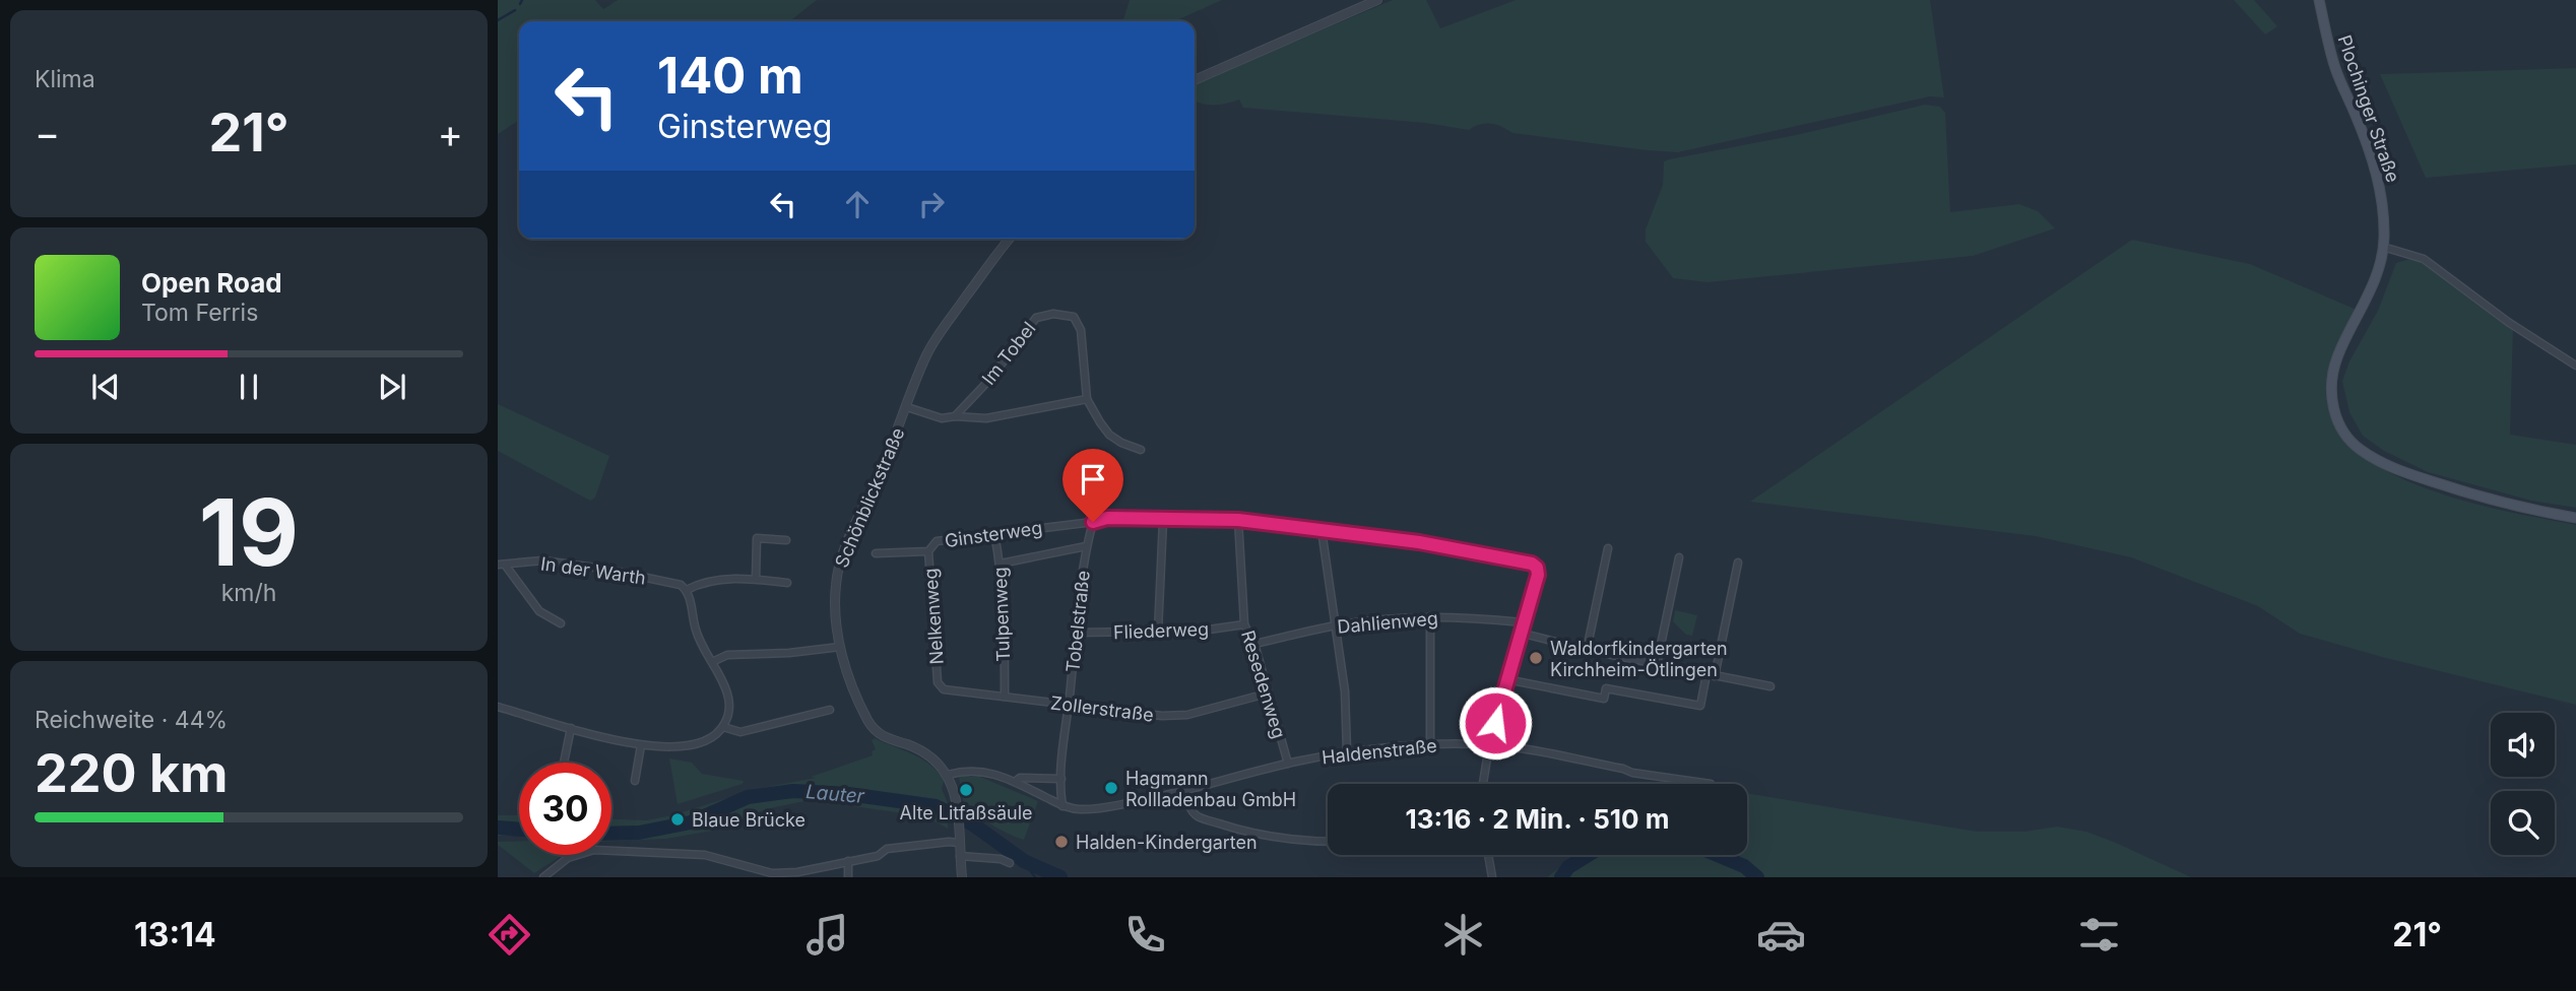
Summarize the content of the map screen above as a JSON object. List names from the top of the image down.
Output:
{
  "streets": {
    "main road": ["Plochinger Straße"],
    "street": [
      "Im Tobel",
      "Schönblickstraße",
      "Ginsterweg",
      "In der Warth",
      "Tulpenweg",
      "Nelkenweg",
      "Tobelstraße",
      "Dahlienweg",
      "Fliederweg",
      "Resedenweg",
      "Zollerstraße",
      "Haldenstraße"
    ]
  },
  "crossings": [
    ["Schönblickstraße", "Haldenstraße"],
    ["Ginsterweg", "Tulpenweg"],
    ["Ginsterweg", "Nelkenweg"],
    ["Ginsterweg", "Tobelstraße"],
    ["Ginsterweg", "Dahlienweg"],
    ["Ginsterweg", "Resedenweg"],
    ["Tulpenweg", "Zollerstraße"],
    ["Nelkenweg", "Zollerstraße"],
    ["Tobelstraße", "Fliederweg"],
    ["Tobelstraße", "Zollerstraße"],
    ["Tobelstraße", "Haldenstraße"],
    ["Dahlienweg", "Resedenweg"],
    ["Fliederweg", "Resedenweg"],
    ["Resedenweg", "Zollerstraße"],
    ["Resedenweg", "Haldenstraße"]
  ],
  "water": ["Lauter"],
  "places": [
    "Waldorfkindergarten Kirchheim-Ötlingen",
    "Hagmann Rollladenbau GmbH",
    "Alte Litfaßsäule",
    "Blaue Brücke",
    "Halden-Kindergarten"
  ],
  "page": {
    "tile": [
      "Klima",
      ["19", "km/h"],
      ["Reichweite · 44%", "220 km"]
    ],
    "turn": ["140 m", "Ginsterweg"],
    "heat": ["−", "21°", "+"],
    "song": ["Open Road", "Tom Ferris"],
    "limit": "30",
    "trip": "13:16 · 2 Min. · 510 m",
    "tabs": ["13:14", "21°"]
  }
}
